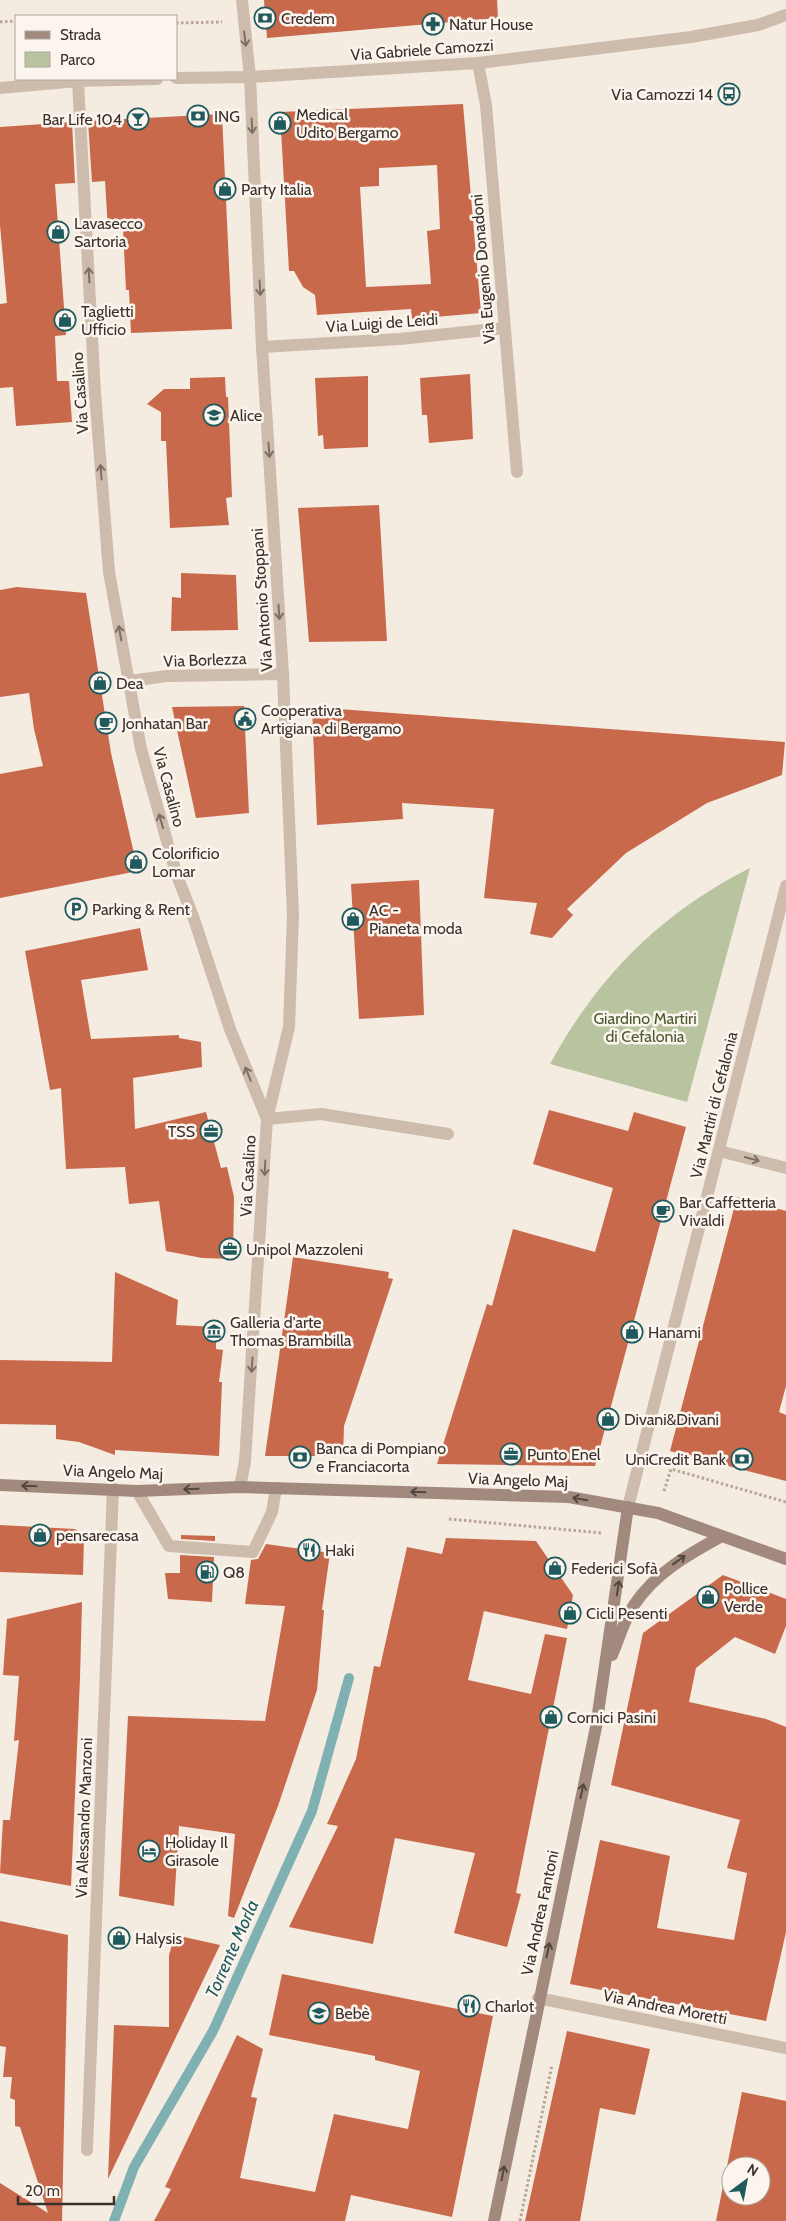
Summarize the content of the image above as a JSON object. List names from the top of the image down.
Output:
{
  "streets": {
    "main road": ["Via Angelo Maj", "Via Andrea Fantoni"],
    "street": [
      "Via Gabriele Camozzi",
      "Via Eugenio Donadoni",
      "Via Luigi de Leidi",
      "Via Casalino",
      "Via Antonio Stoppani",
      "Via Borlezza",
      "Via Martiri di Cefalonia",
      "Via Alessandro Manzoni",
      "Via Andrea Moretti"
    ]
  },
  "crossings": [
    ["Via Gabriele Camozzi", "Via Eugenio Donadoni"],
    ["Via Gabriele Camozzi", "Via Antonio Stoppani"],
    ["Via Eugenio Donadoni", "Via Luigi de Leidi"],
    ["Via Luigi de Leidi", "Via Antonio Stoppani"],
    ["Via Casalino", "Via Antonio Stoppani"],
    ["Via Casalino", "Via Borlezza"],
    ["Via Casalino", "Via Angelo Maj"],
    ["Via Antonio Stoppani", "Via Borlezza"],
    ["Via Martiri di Cefalonia", "Via Angelo Maj"],
    ["Via Martiri di Cefalonia", "Via Andrea Fantoni"],
    ["Via Angelo Maj", "Via Alessandro Manzoni"],
    ["Via Angelo Maj", "Via Andrea Fantoni"],
    ["Via Andrea Fantoni", "Via Andrea Moretti"]
  ],
  "one_way": ["Via Antonio Stoppani", "Via Angelo Maj", "Via Andrea Fantoni"],
  "water": ["Torrente Morla"],
  "parks": ["Giardino Martiri di Cefalonia"],
  "places": {
    "bank": [
      "Credem",
      "ING",
      "Banca di Pompiano e Franciacorta",
      "UniCredit Bank"
    ],
    "pharmacy": ["Natur House"],
    "bus stop": ["Via Camozzi 14"],
    "bar": ["Bar Life 104"],
    "shop": [
      "Medical Udito Bergamo",
      "Party Italia",
      "Lavasecco Sartoria",
      "Taglietti Ufficio",
      "Dea",
      "Colorificio Lomar",
      "AC - Pianeta moda",
      "Hanami",
      "Divani&Divani",
      "pensarecasa",
      "Federici Sofà",
      "Pollice Verde",
      "Cicli Pesenti",
      "Cornici Pasini",
      "Halysis"
    ],
    "school or university": ["Alice", "Bebè"],
    "public building": ["Cooperativa Artigiana di Bergamo"],
    "cafe": ["Jonhatan Bar", "Bar Caffetteria Vivaldi"],
    "parking": ["Parking & Rent"],
    "office": ["TSS", "Unipol Mazzoleni", "Punto Enel"],
    "museum": ["Galleria d'arte Thomas Brambilla"],
    "restaurant": ["Haki", "Charlot"],
    "fuel station": ["Q8"],
    "hotel": ["Holiday Il Girasole"]
  },
  "legend": ["Strada", "Parco"],
  "scale_bar": "20 m",
  "north": "top right"
}
